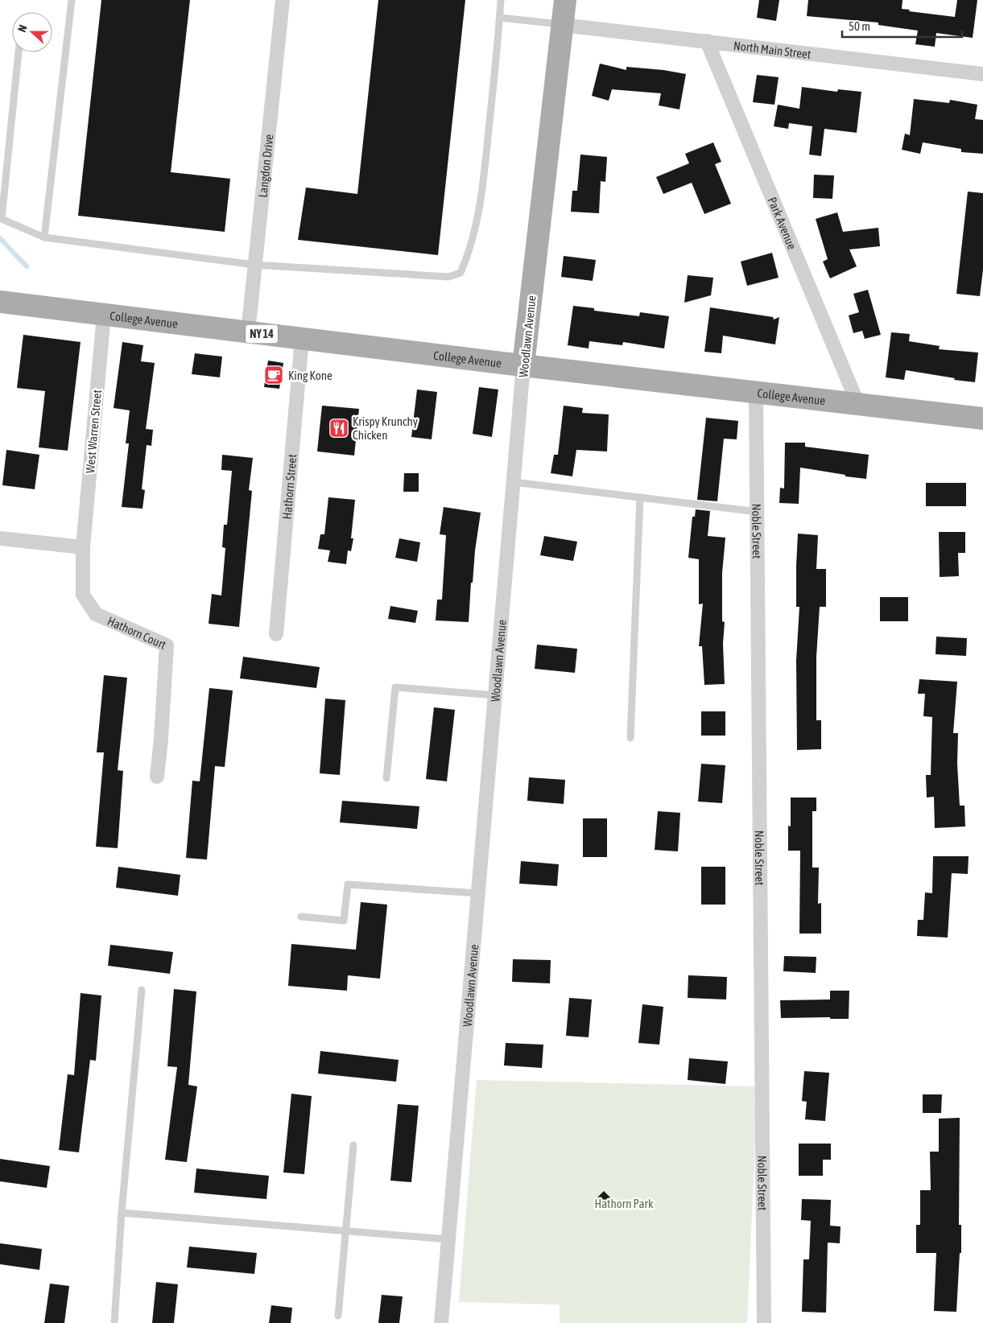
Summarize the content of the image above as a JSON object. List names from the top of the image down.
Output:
{
  "streets": {
    "main road": ["College Avenue", "NY 14", "Woodlawn Avenue"],
    "street": [
      "North Main Street",
      "Langdon Drive",
      "Park Avenue",
      "West Warren Street",
      "Hathorn Street",
      "Noble Street",
      "Hathorn Court"
    ]
  },
  "crossings": [
    ["North Main Street", "Park Avenue"],
    ["North Main Street", "Woodlawn Avenue"],
    ["Langdon Drive", "College Avenue"],
    ["Park Avenue", "College Avenue"],
    ["College Avenue", "Woodlawn Avenue"],
    ["College Avenue", "West Warren Street"],
    ["College Avenue", "Hathorn Street"],
    ["College Avenue", "Noble Street"],
    ["West Warren Street", "Hathorn Court"]
  ],
  "parks": ["Hathorn Park"],
  "places": {
    "cafe": ["King Kone"],
    "restaurant": ["Krispy Krunchy Chicken"]
  },
  "scale_bar": "50 m",
  "north": "left"
}
